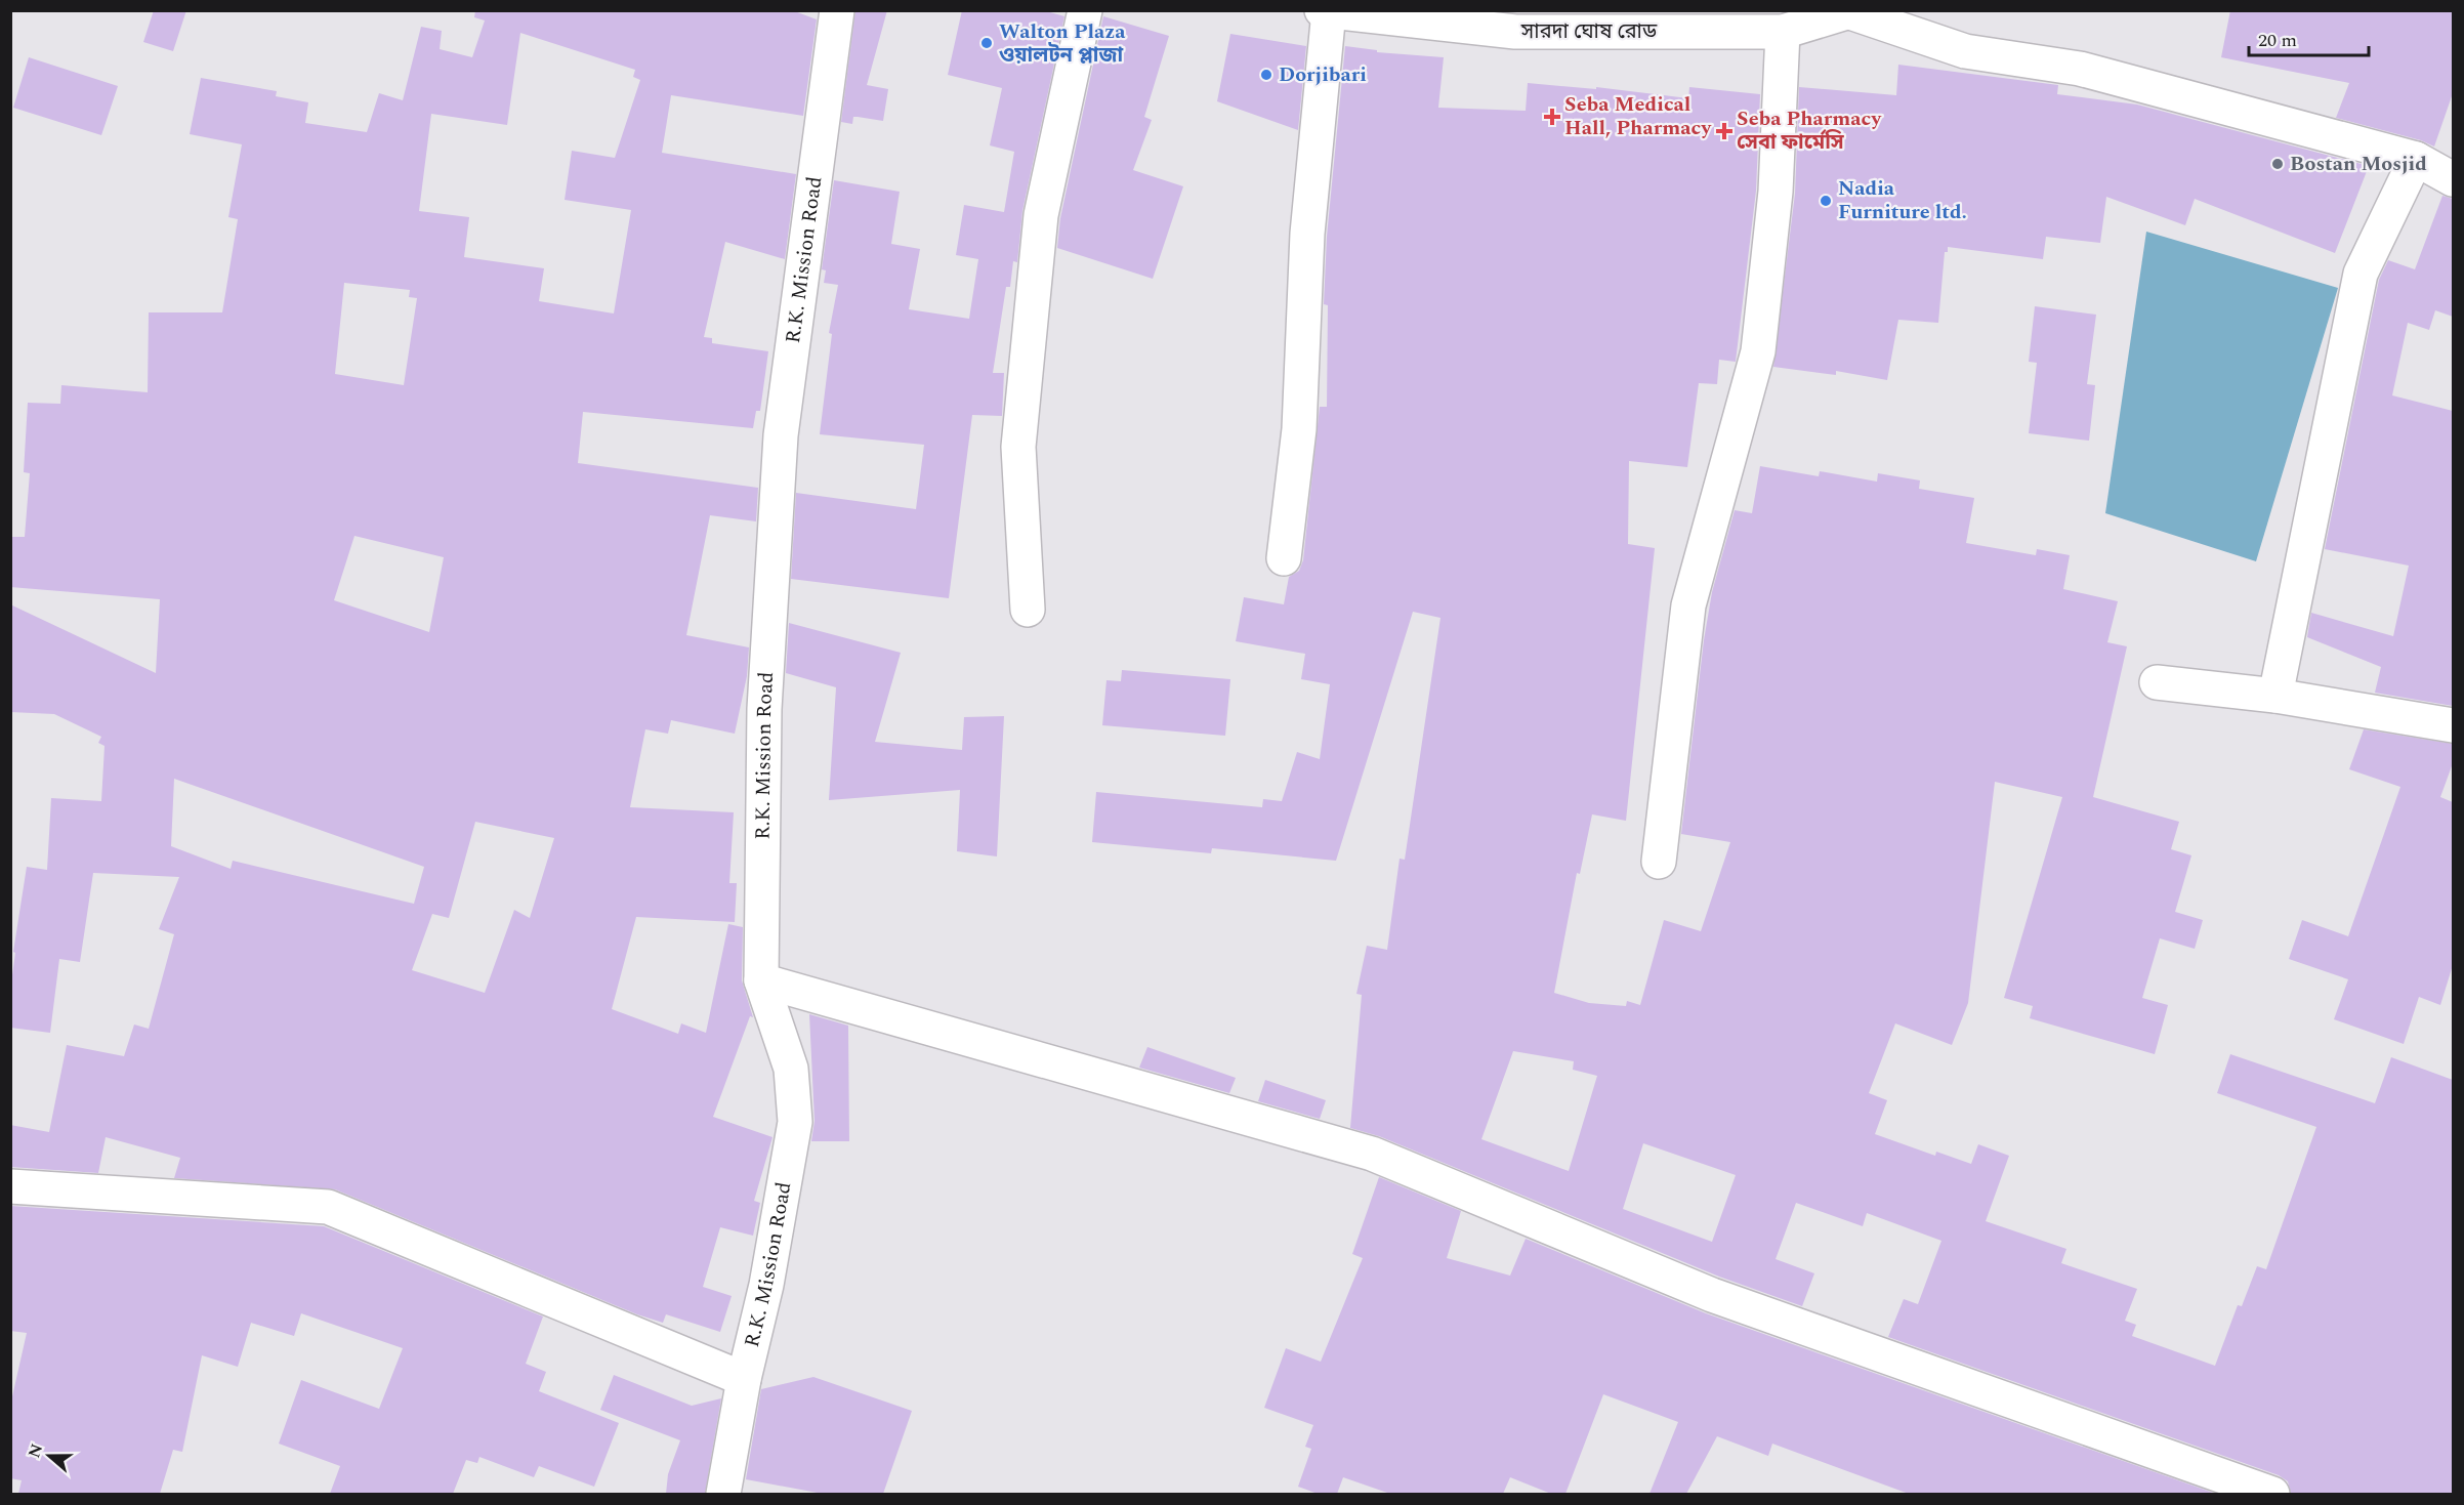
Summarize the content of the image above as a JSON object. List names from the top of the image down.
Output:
{
  "streets": {
    "street": ["সারদা ঘোষ রোড", "R.K. Mission Road"]
  },
  "places": {
    "other": [
      "Walton Plaza ওয়ালটন প্লাজা",
      "Dorjibari",
      "Bostan Mosjid",
      "Nadia Furniture ltd."
    ],
    "health": ["Seba Medical Hall, Pharmacy", "Seba Pharmacy সেবা ফার্মেসি"]
  },
  "scale_bar": "20 m",
  "north": "left"
}
